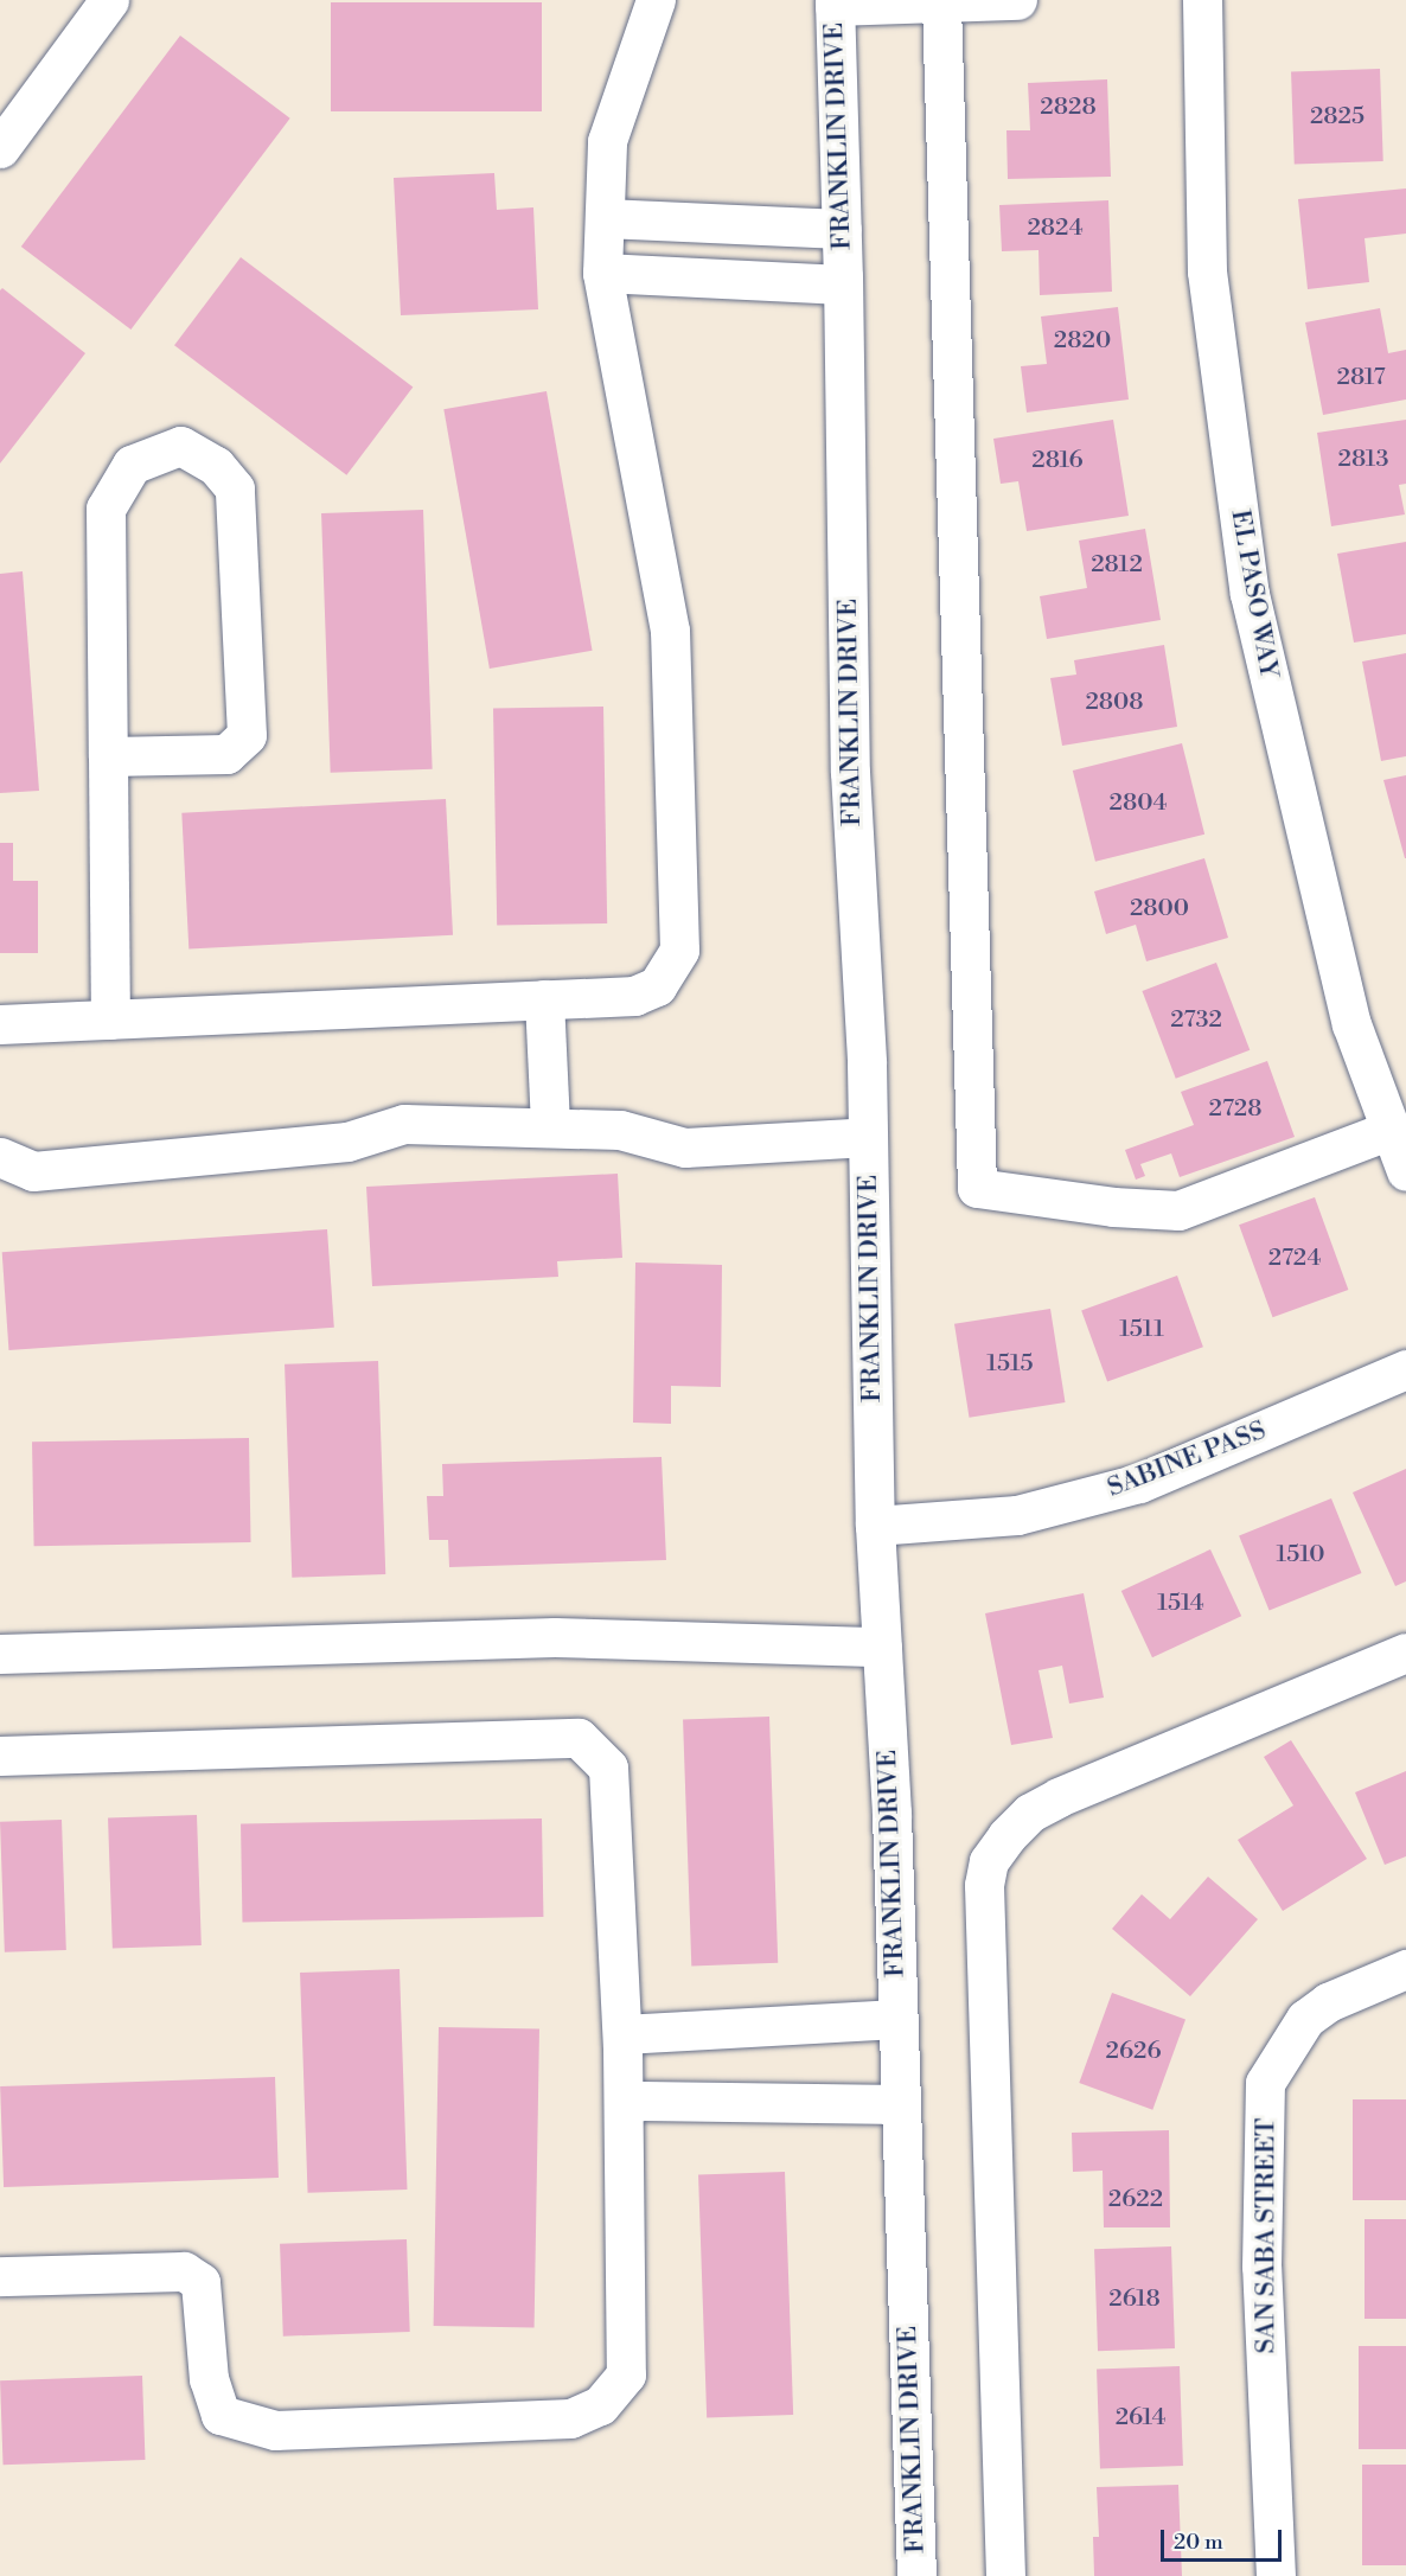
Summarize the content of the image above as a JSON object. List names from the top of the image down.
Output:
{
  "streets": {
    "street": [
      "FRANKLIN DRIVE",
      "EL PASO WAY",
      "SABINE PASS",
      "SAN SABA STREET"
    ]
  },
  "crossings": [
    ["FRANKLIN DRIVE", "SABINE PASS"]
  ],
  "house_numbers": [
    "2828",
    "2825",
    "2824",
    "2820",
    "2817",
    "2813",
    "2816",
    "2812",
    "2808",
    "2804",
    "2800",
    "2732",
    "2728",
    "2724",
    "1511",
    "1515",
    "1510",
    "1514",
    "2626",
    "2622",
    "2618",
    "2614"
  ],
  "scale_bar": "20 m"
}
